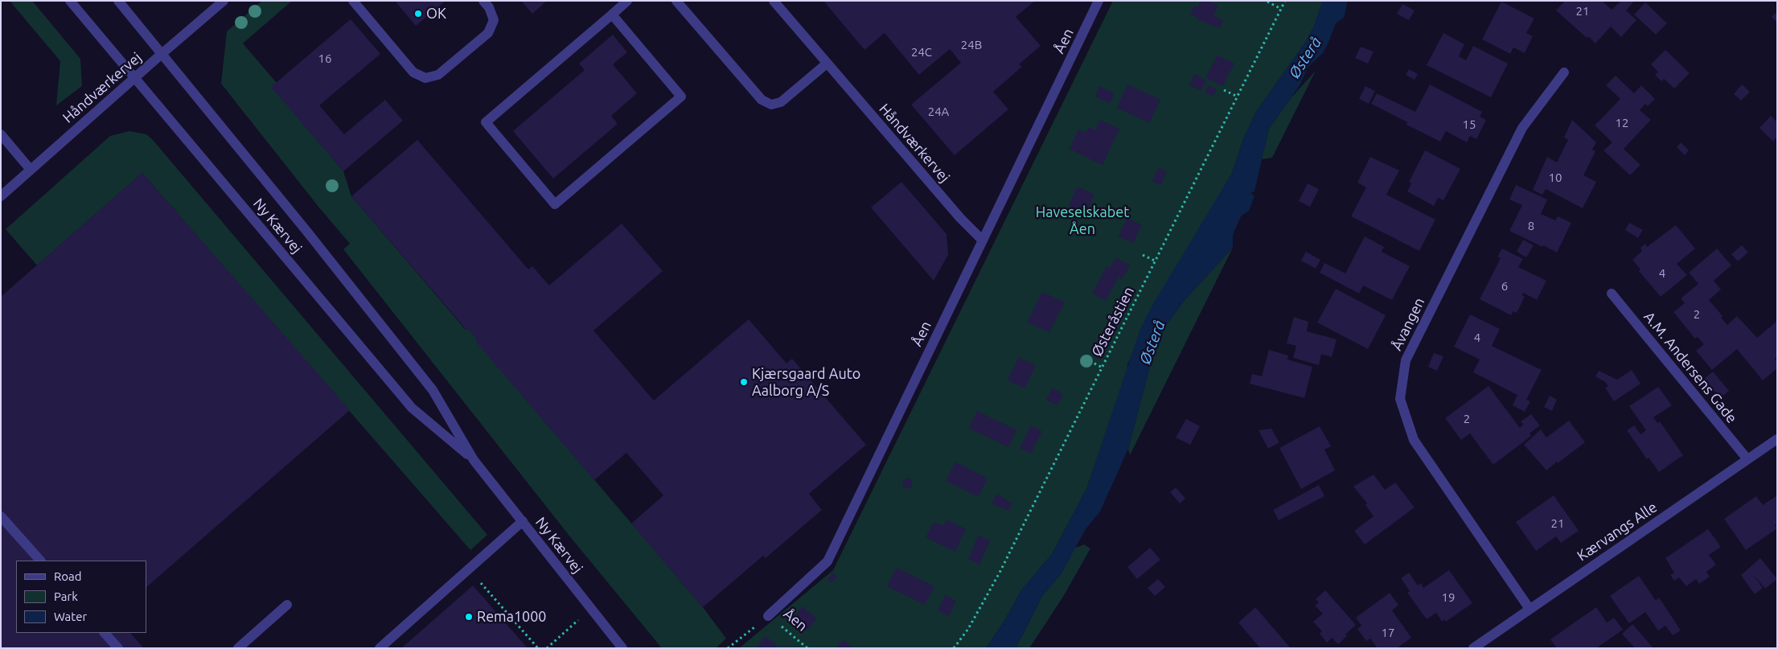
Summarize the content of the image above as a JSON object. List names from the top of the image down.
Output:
{
  "streets": {
    "street": [
      "Åen",
      "Håndværkervej",
      "Ny Kærvej",
      "Åvangen",
      "A.M. Andersens Gade",
      "Kærvangs Alle"
    ],
    "path": ["Østeråstien"]
  },
  "crossings": [
    ["Åen", "Håndværkervej"],
    ["Håndværkervej", "Ny Kærvej"],
    ["Åvangen", "Kærvangs Alle"],
    ["A.M. Andersens Gade", "Kærvangs Alle"]
  ],
  "water": ["Østerå"],
  "parks": ["Haveselskabet Åen"],
  "places": ["OK", "Kjærsgaard Auto Aalborg A/S", "Rema1000"],
  "house_numbers": [
    "21",
    "24B",
    "24C",
    "16",
    "24A",
    "12",
    "15",
    "10",
    "8",
    "4",
    "6",
    "2",
    "4",
    "2",
    "21",
    "19",
    "17"
  ],
  "legend": ["Road", "Park", "Water"]
}
